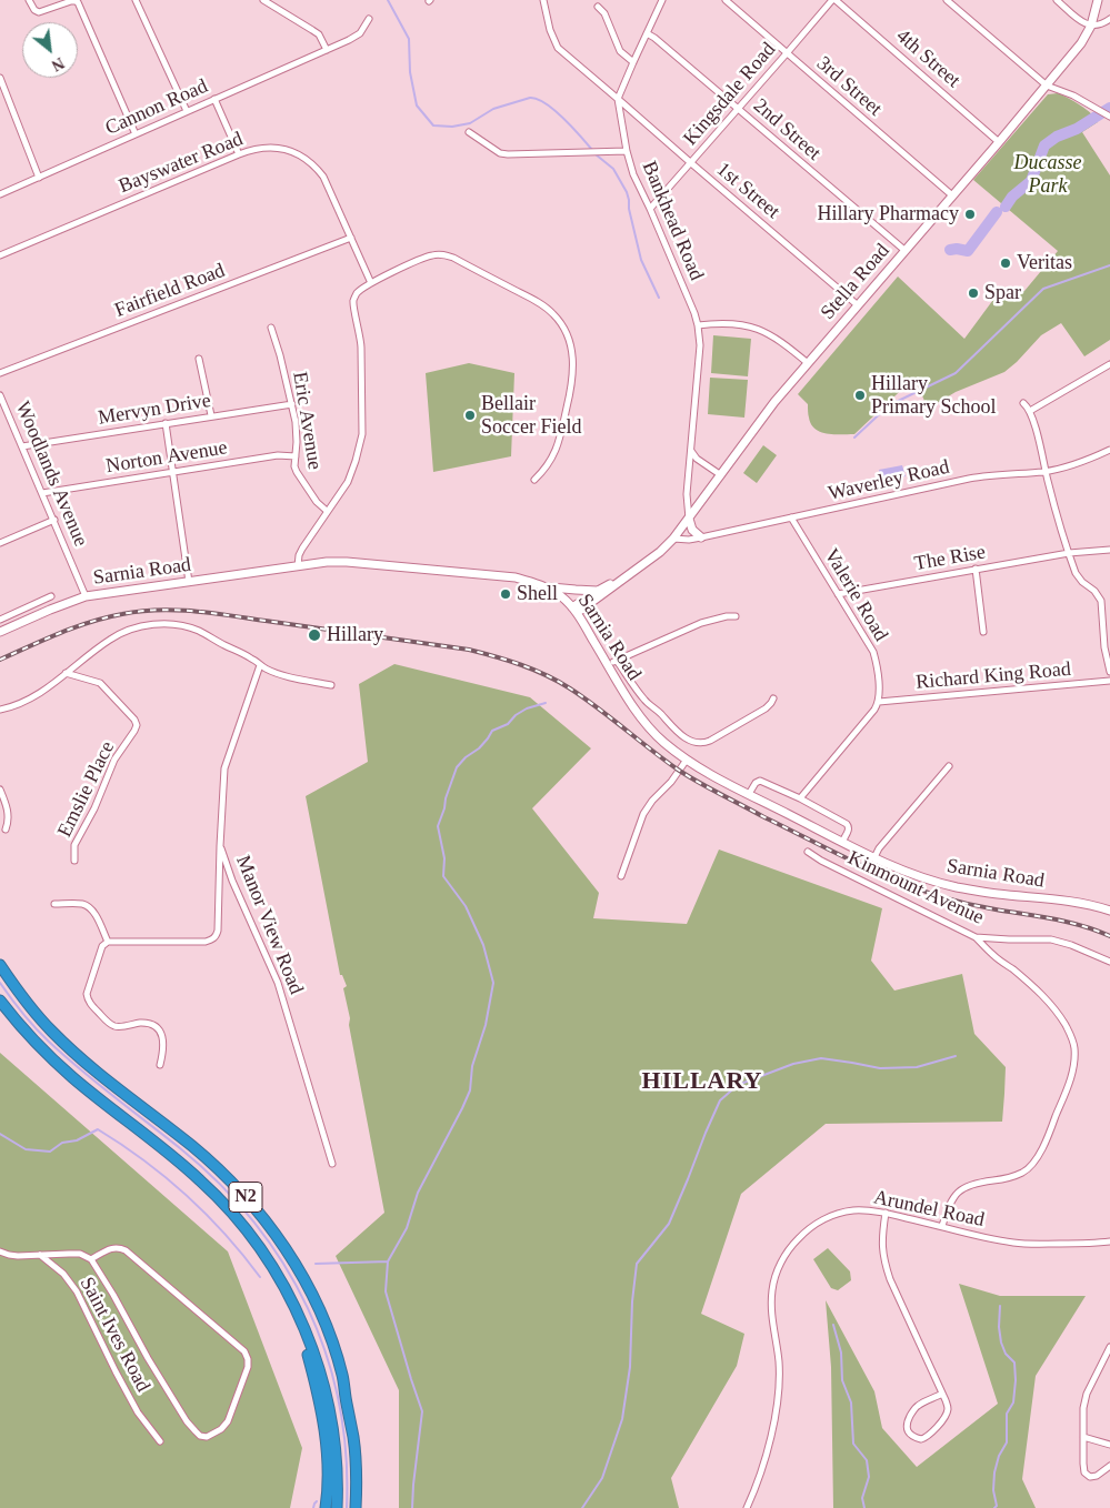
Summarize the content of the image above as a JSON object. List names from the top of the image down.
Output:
{
  "streets": {
    "highway": ["N2"],
    "main road": ["Stella Road", "Sarnia Road"],
    "street": [
      "4th Street",
      "3rd Street",
      "Kingsdale Road",
      "Cannon Road",
      "2nd Street",
      "Bayswater Road",
      "1st Street",
      "Bankhead Road",
      "Fairfield Road",
      "Mervyn Drive",
      "Eric Avenue",
      "Norton Avenue",
      "Woodlands Avenue",
      "Waverley Road",
      "The Rise",
      "Valerie Road",
      "Richard King Road",
      "Emslie Place",
      "Kinmount Avenue",
      "Manor View Road",
      "Arundel Road",
      "Saint Ives Road"
    ]
  },
  "crossings": [
    ["4th Street", "Kingsdale Road"],
    ["4th Street", "Stella Road"],
    ["3rd Street", "Kingsdale Road"],
    ["3rd Street", "Stella Road"],
    ["Kingsdale Road", "2nd Street"],
    ["Kingsdale Road", "1st Street"],
    ["Kingsdale Road", "Bankhead Road"],
    ["2nd Street", "Stella Road"],
    ["Bayswater Road", "Fairfield Road"],
    ["1st Street", "Bankhead Road"],
    ["1st Street", "Stella Road"],
    ["Bankhead Road", "Stella Road"],
    ["Stella Road", "Waverley Road"],
    ["Stella Road", "Sarnia Road"],
    ["Mervyn Drive", "Eric Avenue"],
    ["Mervyn Drive", "Woodlands Avenue"],
    ["Eric Avenue", "Norton Avenue"],
    ["Norton Avenue", "Woodlands Avenue"],
    ["Woodlands Avenue", "Sarnia Road"],
    ["Waverley Road", "Valerie Road"],
    ["The Rise", "Valerie Road"],
    ["Valerie Road", "Richard King Road"]
  ],
  "districts": ["HILLARY"],
  "parks": ["Ducasse Park"],
  "places": [
    "Hillary Pharmacy",
    "Veritas",
    "Spar",
    "Hillary Primary School",
    "Bellair Soccer Field",
    "Shell",
    "Hillary"
  ],
  "north": "bottom right"
}
